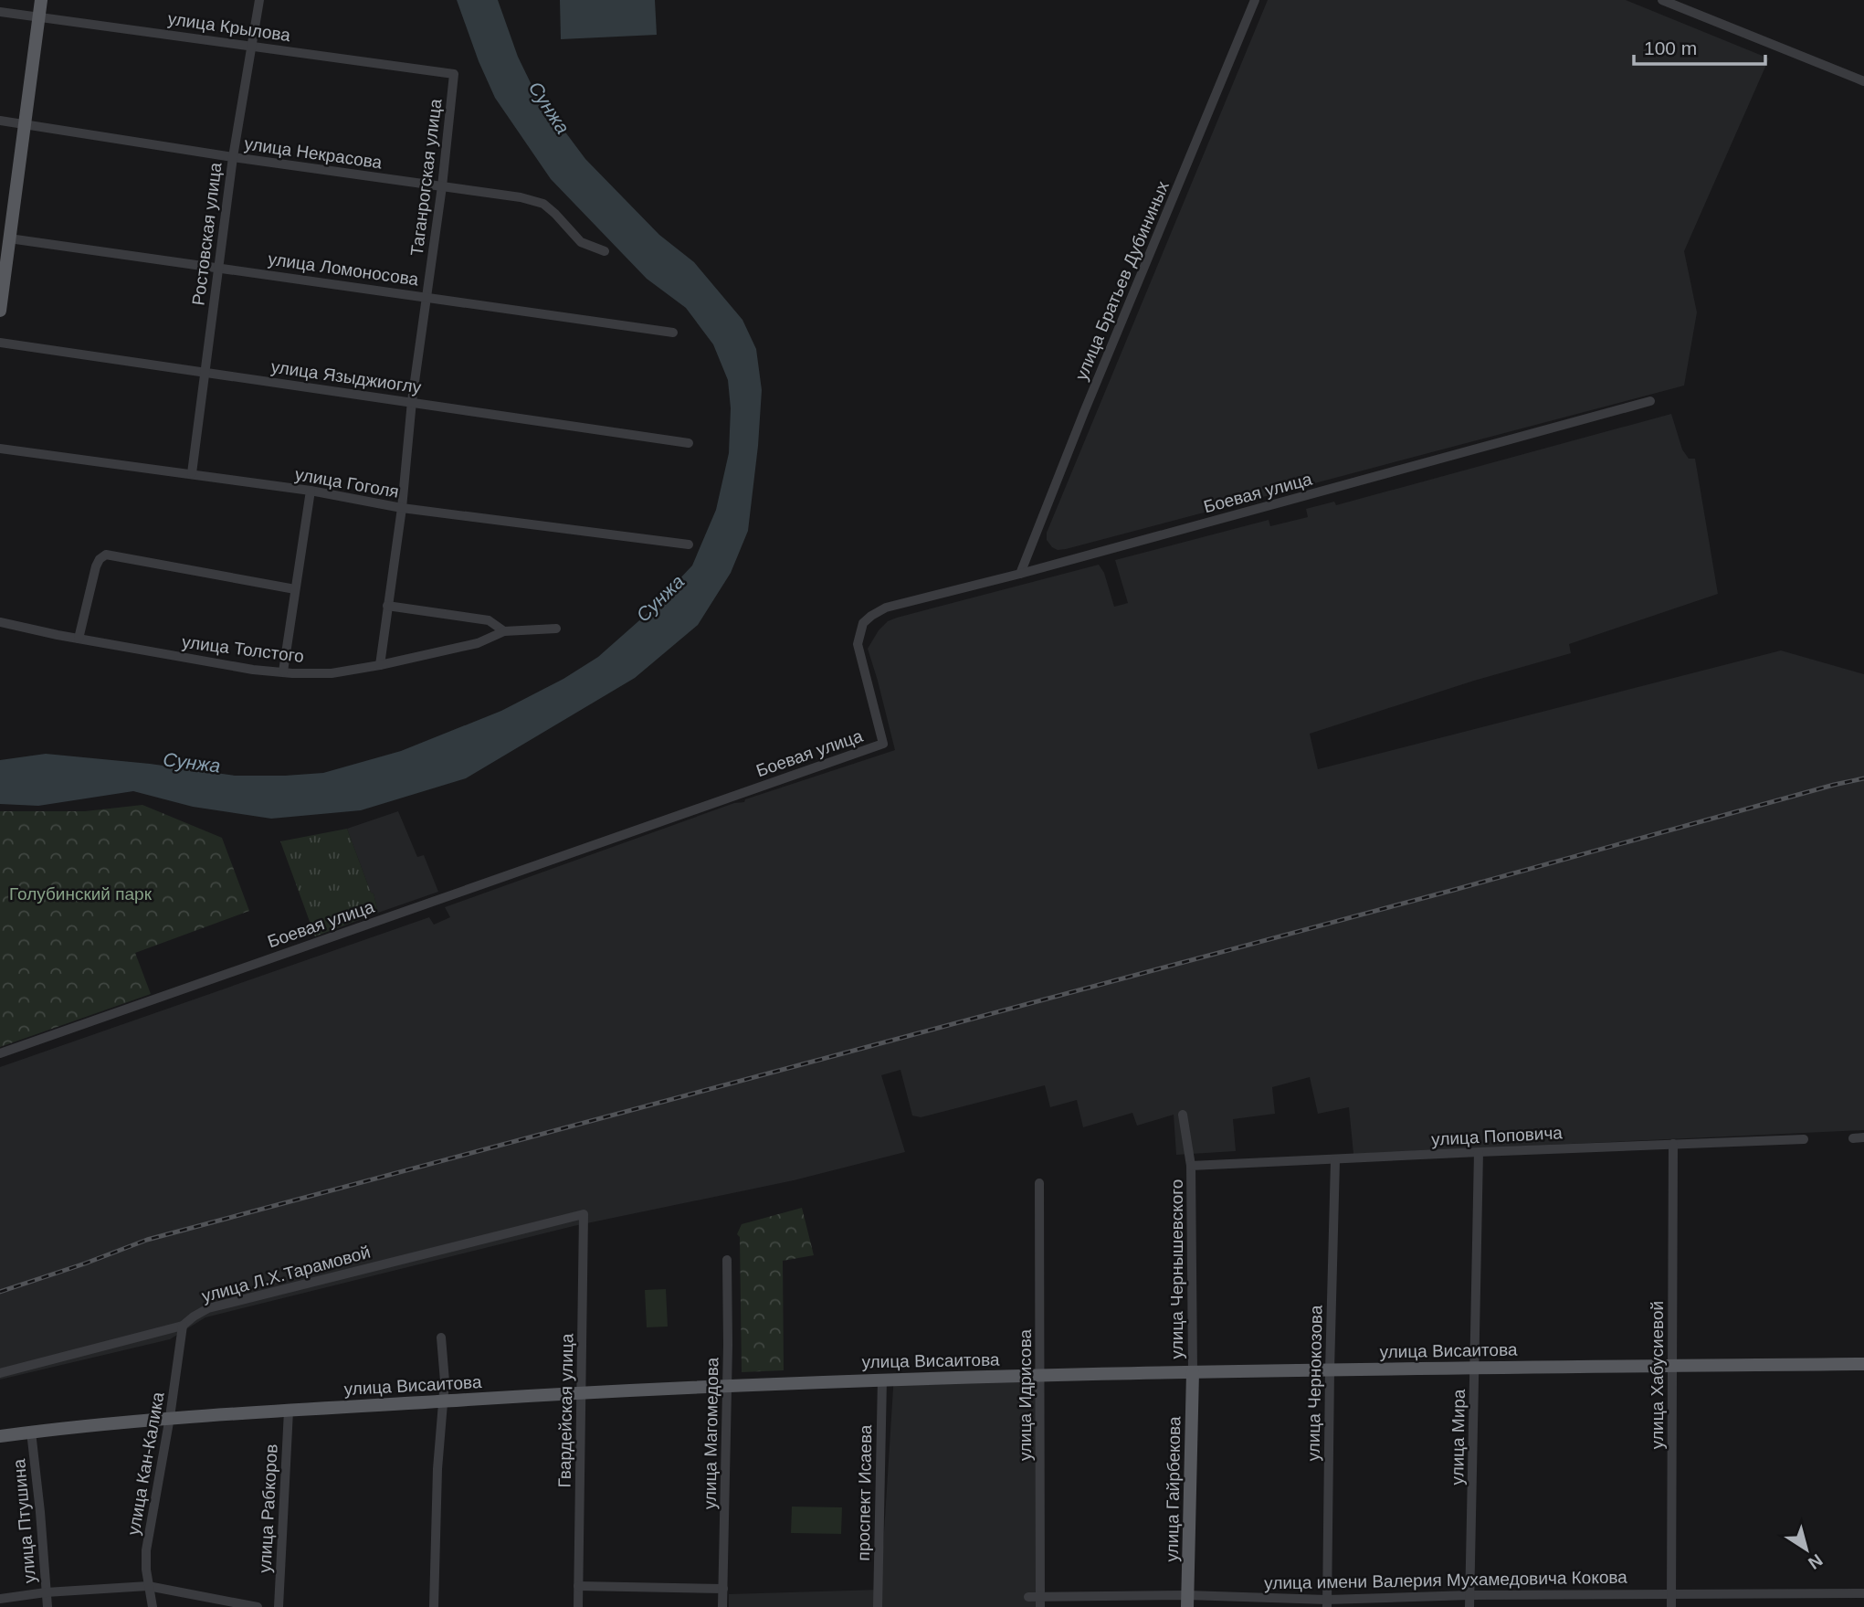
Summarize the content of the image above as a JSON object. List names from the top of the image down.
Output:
{
  "streets": {
    "main road": ["улица Висаитова", "улица Гайрбекова"],
    "street": [
      "улица Крылова",
      "улица Некрасова",
      "Таганрогская улица",
      "Ростовская улица",
      "улица Ломоносова",
      "улица Братьев Дубининых",
      "улица Языджиоглу",
      "улица Гоголя",
      "Боевая улица",
      "улица Толстого",
      "улица Поповича",
      "улица Чернышевского",
      "улица Л.Х.Тарамовой",
      "улица Хабусиевой",
      "улица Чернокозова",
      "улица Идрисова",
      "Гвардейская улица",
      "улица Магомедова",
      "улица Мира",
      "улица Кан-Калика",
      "проспект Исаева",
      "улица Рабкоров",
      "улица Птушина",
      "улица имени Валерия Мухамедовича Кокова"
    ]
  },
  "crossings": [
    ["улица Крылова", "Таганрогская улица"],
    ["улица Крылова", "Ростовская улица"],
    ["улица Некрасова", "Таганрогская улица"],
    ["улица Некрасова", "Ростовская улица"],
    ["Таганрогская улица", "улица Ломоносова"],
    ["Таганрогская улица", "улица Языджиоглу"],
    ["Таганрогская улица", "улица Гоголя"],
    ["Таганрогская улица", "улица Толстого"],
    ["Ростовская улица", "улица Ломоносова"],
    ["Ростовская улица", "улица Языджиоглу"],
    ["Ростовская улица", "улица Гоголя"],
    ["улица Братьев Дубининых", "Боевая улица"],
    ["улица Поповича", "улица Чернышевского"],
    ["улица Поповича", "улица Хабусиевой"],
    ["улица Поповича", "улица Чернокозова"],
    ["улица Поповича", "улица Мира"],
    ["улица Чернышевского", "улица Висаитова"],
    ["улица Чернышевского", "улица Гайрбекова"],
    ["улица Л.Х.Тарамовой", "Гвардейская улица"],
    ["улица Л.Х.Тарамовой", "улица Кан-Калика"],
    ["улица Висаитова", "улица Хабусиевой"],
    ["улица Висаитова", "улица Чернокозова"],
    ["улица Висаитова", "улица Идрисова"],
    ["улица Висаитова", "Гвардейская улица"],
    ["улица Висаитова", "улица Магомедова"],
    ["улица Висаитова", "улица Мира"],
    ["улица Висаитова", "улица Кан-Калика"],
    ["улица Висаитова", "улица Гайрбекова"],
    ["улица Висаитова", "проспект Исаева"],
    ["улица Висаитова", "улица Рабкоров"],
    ["улица Висаитова", "улица Птушина"],
    ["улица Хабусиевой", "улица имени Валерия Мухамедовича Кокова"],
    ["улица Чернокозова", "улица имени Валерия Мухамедовича Кокова"],
    ["улица Идрисова", "улица имени Валерия Мухамедовича Кокова"],
    ["улица Мира", "улица имени Валерия Мухамедовича Кокова"],
    ["улица Гайрбекова", "улица имени Валерия Мухамедовича Кокова"]
  ],
  "water": ["Сунжа"],
  "parks": ["Голубинский парк"],
  "scale_bar": "100 m",
  "north": "bottom right"
}
